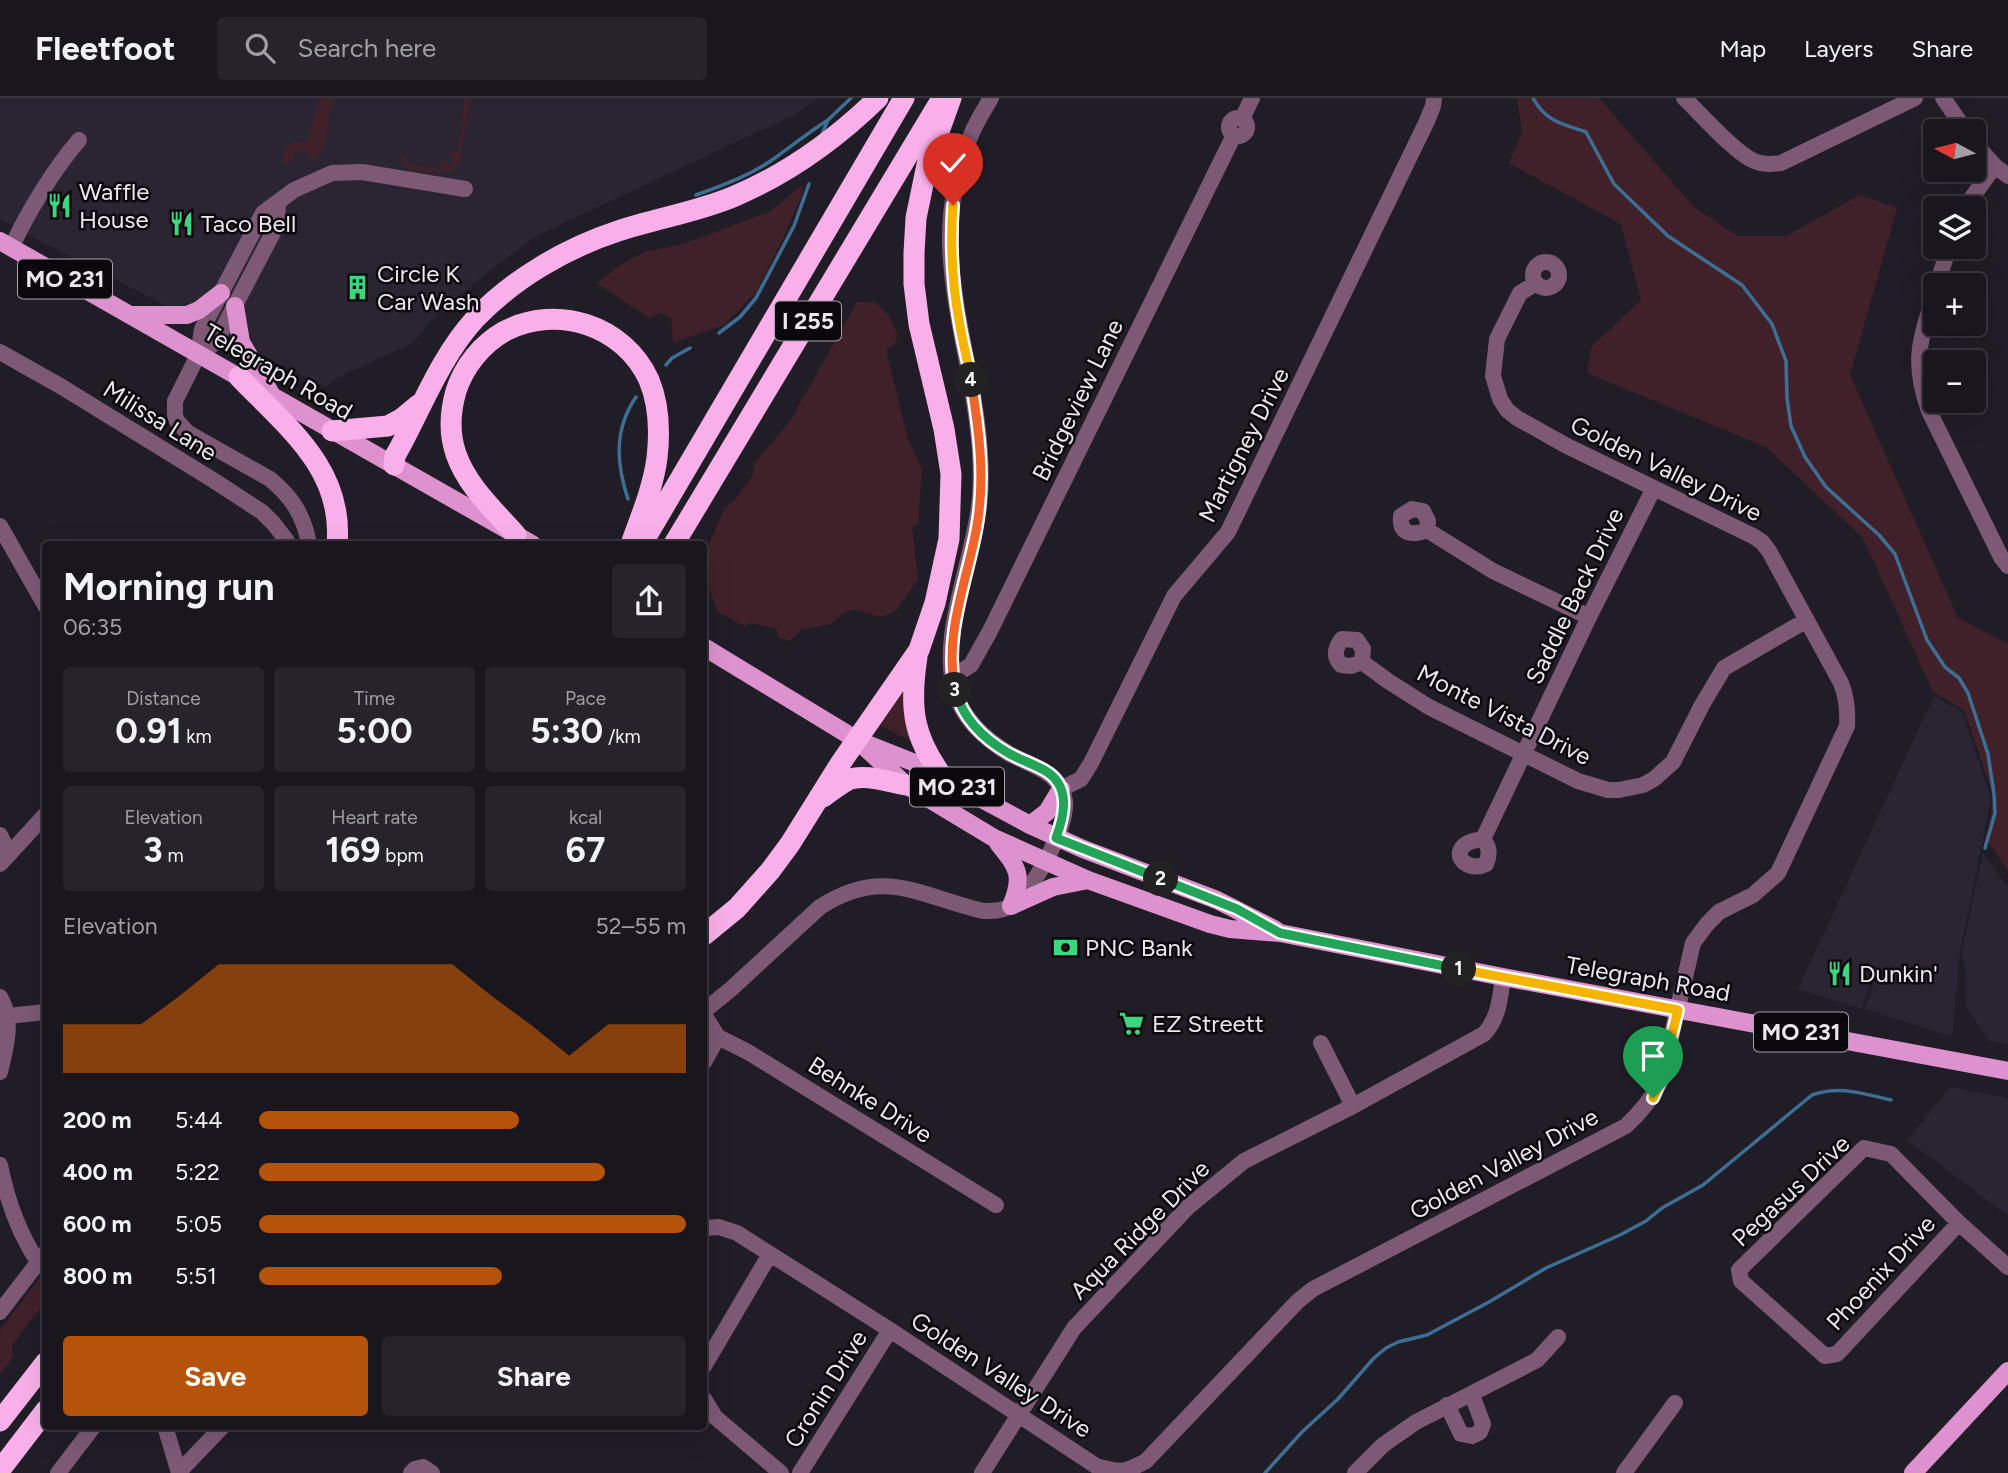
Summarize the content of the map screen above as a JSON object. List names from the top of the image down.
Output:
{
  "streets": {
    "highway": ["I 255"],
    "main road": ["MO 231", "Telegraph Road"],
    "street": [
      "Bridgeview Lane",
      "Milissa Lane",
      "Martigney Drive",
      "Golden Valley Drive",
      "Saddle Back Drive",
      "Monte Vista Drive",
      "Behnke Drive",
      "Pegasus Drive",
      "Aqua Ridge Drive",
      "Phoenix Drive",
      "Cronin Drive"
    ]
  },
  "crossings": [
    ["Telegraph Road", "Golden Valley Drive"],
    ["Telegraph Road", "Aqua Ridge Drive"],
    ["Golden Valley Drive", "Saddle Back Drive"],
    ["Golden Valley Drive", "Monte Vista Drive"],
    ["Golden Valley Drive", "Aqua Ridge Drive"],
    ["Golden Valley Drive", "Cronin Drive"],
    ["Saddle Back Drive", "Monte Vista Drive"],
    ["Pegasus Drive", "Phoenix Drive"]
  ],
  "places": {
    "restaurant": ["Waffle House", "Taco Bell", "Dunkin'"],
    "building": ["Circle K Car Wash"],
    "bank": ["PNC Bank"],
    "supermarket": ["EZ Streett"]
  },
  "north": "left",
  "page": {
    "header": "Fleetfoot",
    "search": "Search here",
    "nav": ["Map", "Layers", "Share"],
    "map_buttons": ["+", "−"],
    "pins": [
      "4",
      "3",
      "2",
      "1"
    ],
    "heading": ["Morning run", "06:35"],
    "stats": [
      ["Distance", "0.91 km"],
      ["Time", "5:00"],
      ["Pace", "5:30 /km"],
      ["Elevation", "3 m"],
      ["Heart rate", "169 bpm"],
      ["kcal", "67"]
    ],
    "chart": ["Elevation", "52–55 m"],
    "list": [
      {
        "name": "200 m",
        "note": "5:44"
      },
      {
        "name": "400 m",
        "note": "5:22"
      },
      {
        "name": "600 m",
        "note": "5:05"
      },
      {
        "name": "800 m",
        "note": "5:51"
      }
    ],
    "buttons": ["Save", "Share"]
  }
}
